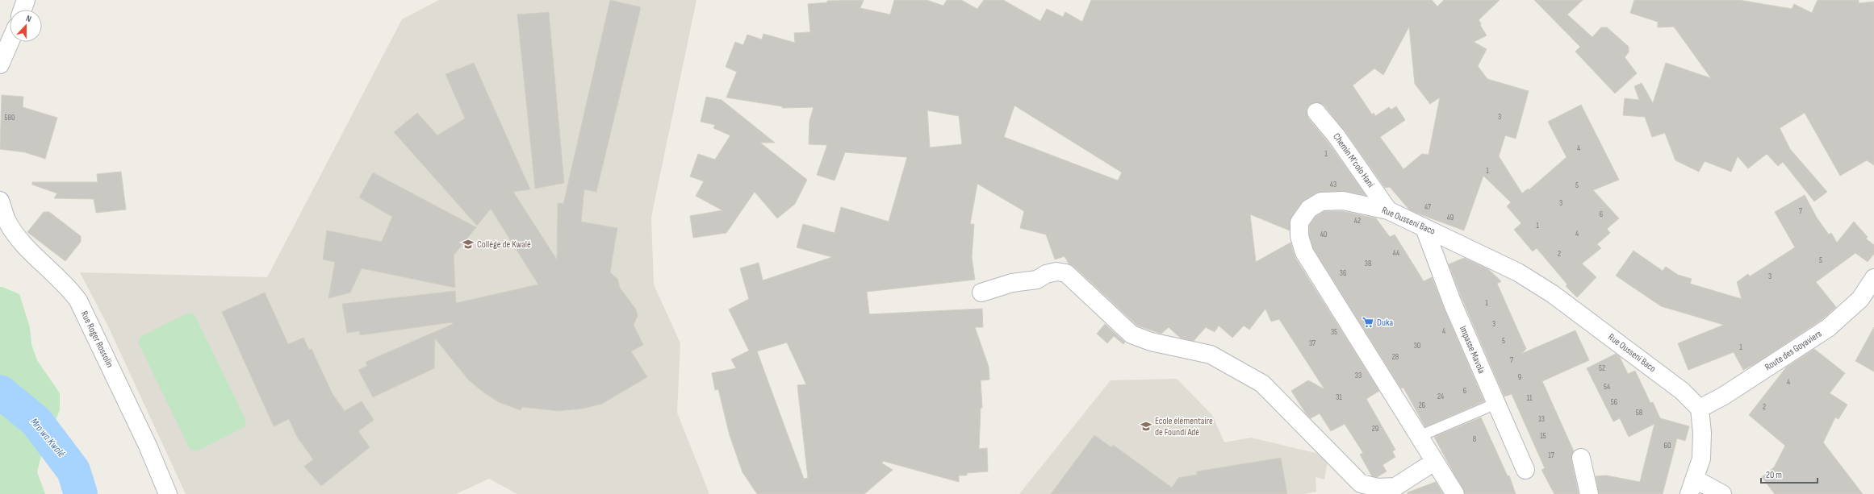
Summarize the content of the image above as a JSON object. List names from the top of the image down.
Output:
{
  "streets": {
    "street": [
      "Chemin M'colo Hani",
      "Rue Ousseni Baco",
      "Rue Roger Rossolin",
      "Impasse Mavola",
      "Route des Goyaviers"
    ]
  },
  "crossings": [
    ["Chemin M'colo Hani", "Rue Ousseni Baco"],
    ["Rue Ousseni Baco", "Impasse Mavola"],
    ["Rue Ousseni Baco", "Route des Goyaviers"]
  ],
  "water": ["Mro wa Kwalé"],
  "places": {
    "school or university": ["Collège de Kwalé", "Ecole élémentaire de Foundi Adé"],
    "supermarket": ["Duka"]
  },
  "house_numbers": [
    "3",
    "580",
    "4",
    "1",
    "1",
    "43",
    "5",
    "3",
    "47",
    "7",
    "6",
    "49",
    "42",
    "1",
    "4",
    "40",
    "44",
    "2",
    "5",
    "38",
    "36",
    "3",
    "1",
    "3",
    "4",
    "35",
    "5",
    "37",
    "30",
    "1",
    "28",
    "7",
    "52",
    "33",
    "9",
    "4",
    "54",
    "6",
    "24",
    "31",
    "11",
    "56",
    "26",
    "2",
    "58",
    "13",
    "29",
    "15",
    "8",
    "60",
    "17"
  ],
  "scale_bar": "20 m",
  "north": "top"
}
